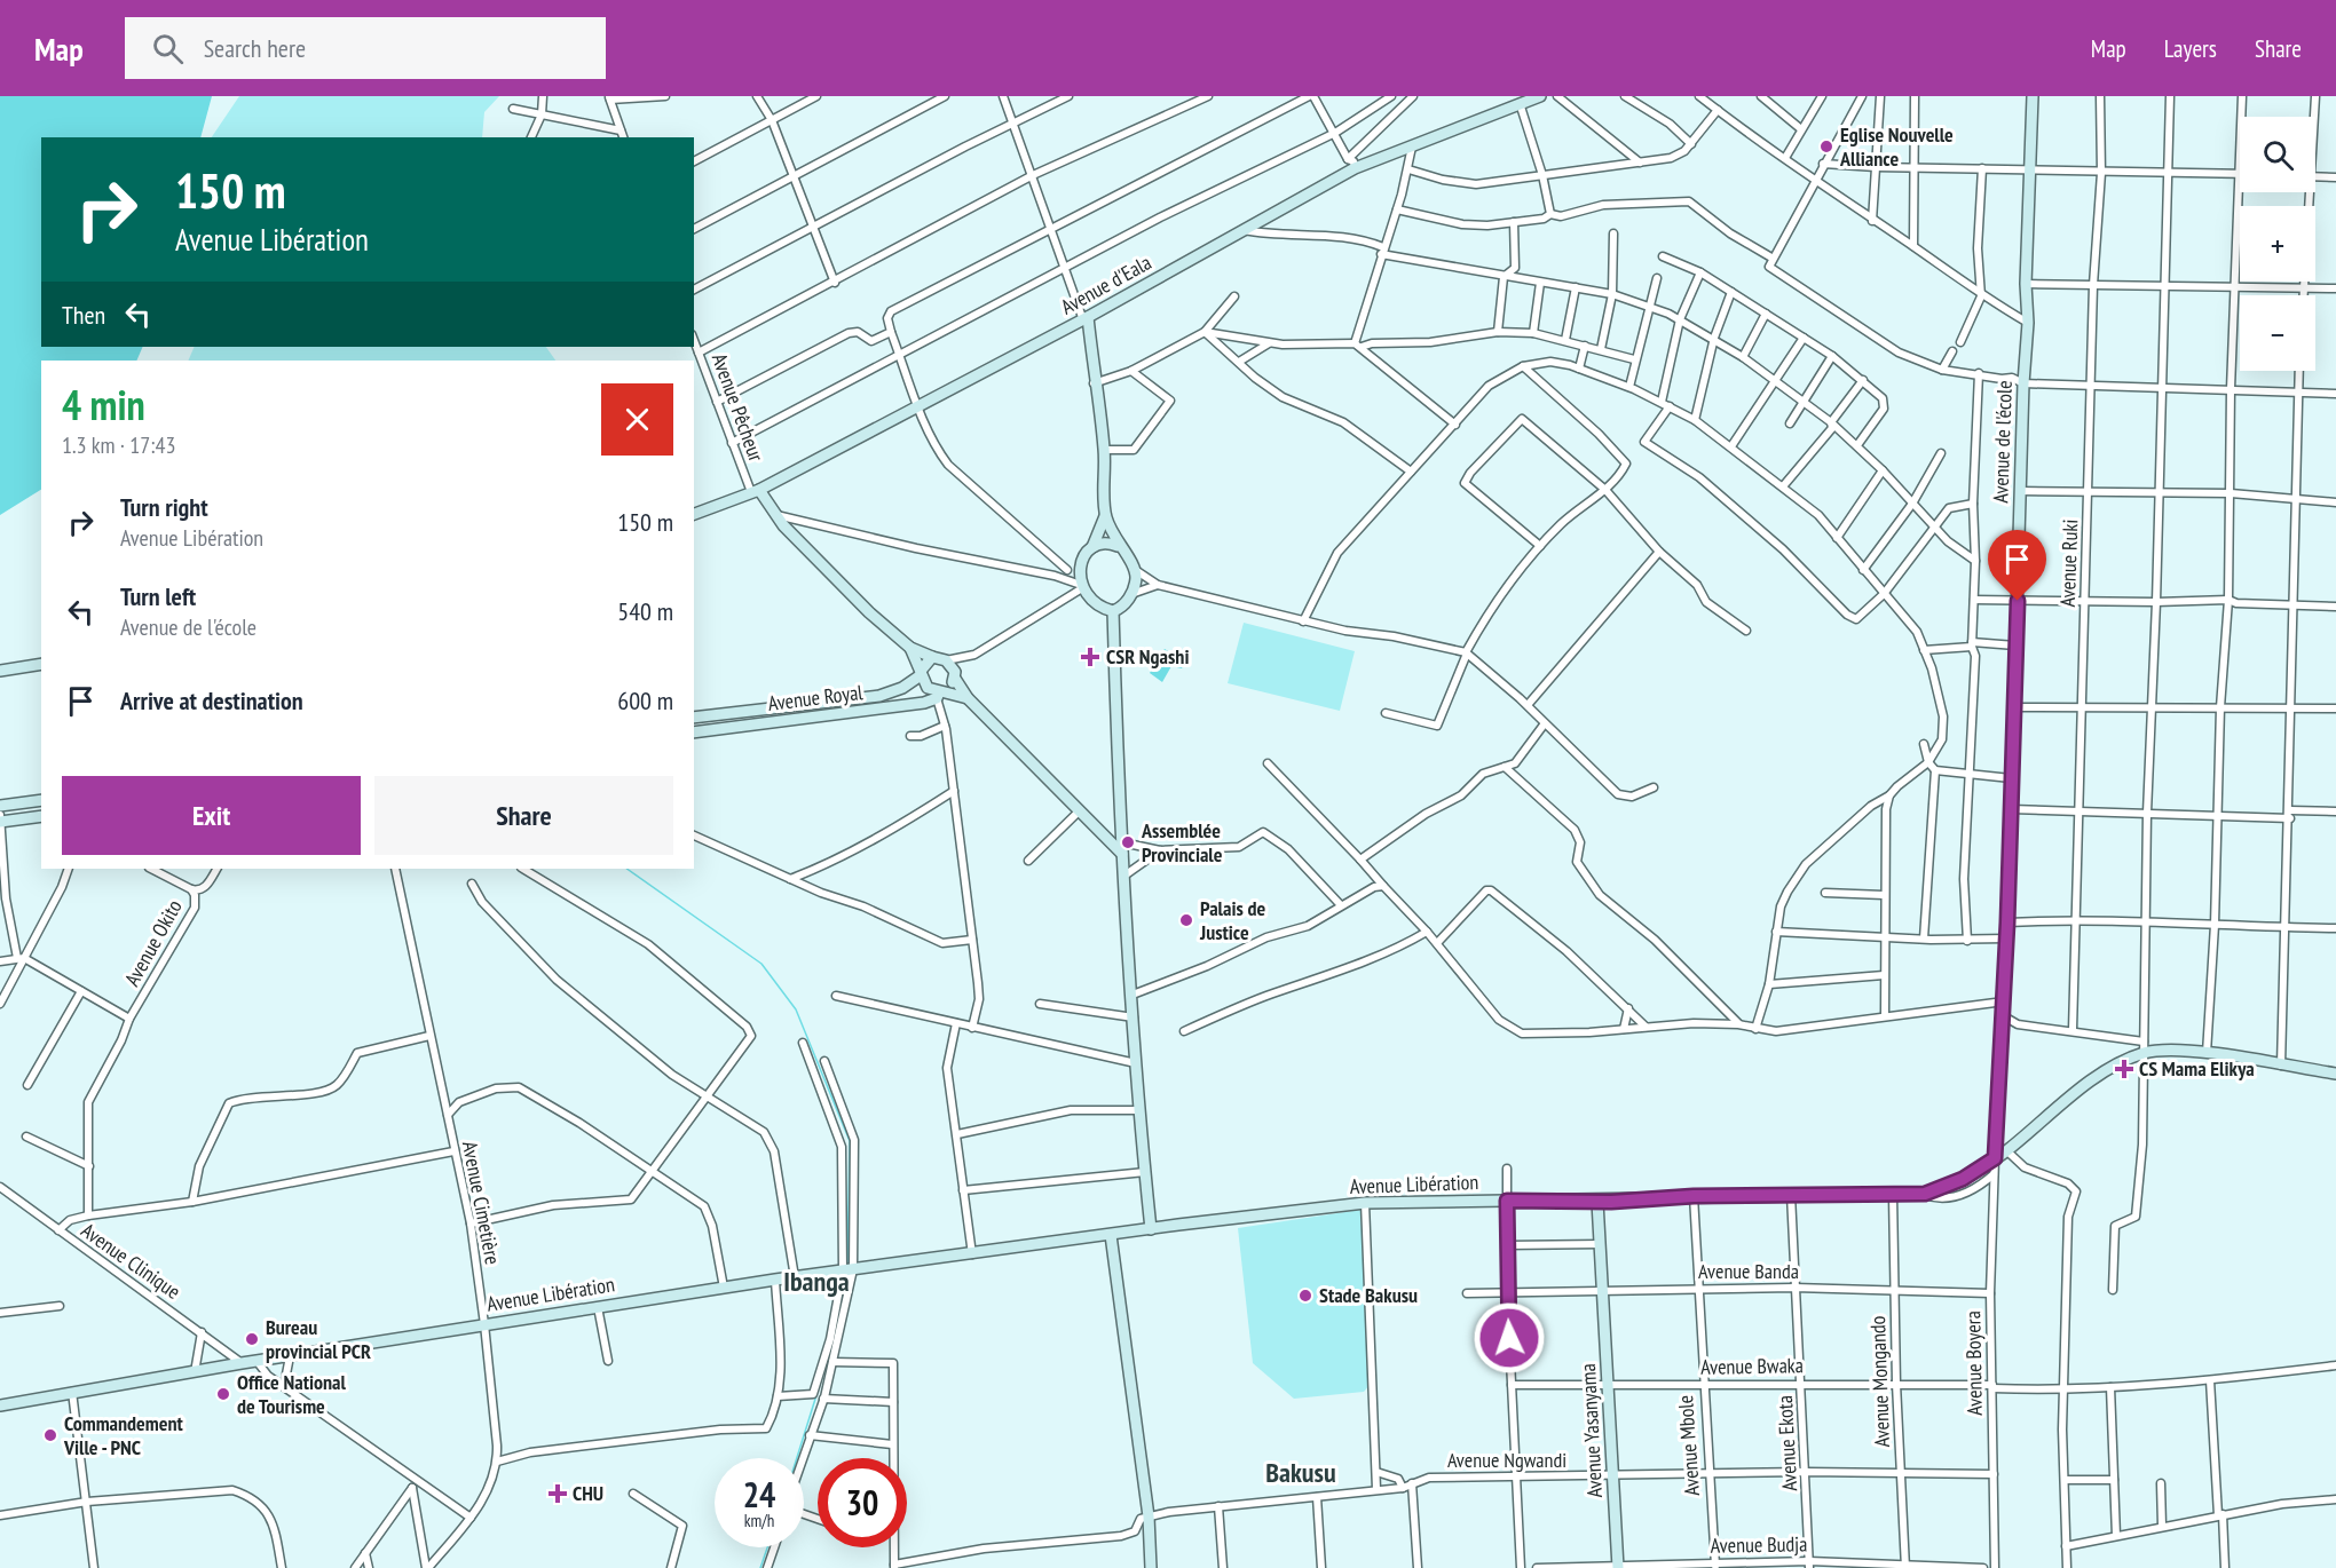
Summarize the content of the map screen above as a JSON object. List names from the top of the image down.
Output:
{
  "streets": {
    "street": [
      "Avenue d'Eala",
      "Avenue Pêcheur",
      "Avenue de l'école",
      "Avenue Ruki",
      "Avenue Royal",
      "Avenue Okito",
      "Avenue Libération",
      "Avenue Cimetière",
      "Avenue Clinique",
      "Avenue Banda",
      "Avenue Boyera",
      "Avenue Bwaka",
      "Avenue Mongando",
      "Avenue Yasanyama",
      "Avenue Ekota",
      "Avenue Mbole",
      "Avenue Ngwandi",
      "Avenue Budja"
    ]
  },
  "crossings": [
    ["Avenue d'Eala", "Avenue Pêcheur"],
    ["Avenue de l'école", "Avenue Libération"],
    ["Avenue de l'école", "Avenue Boyera"],
    ["Avenue Libération", "Avenue Cimetière"],
    ["Avenue Libération", "Avenue Clinique"],
    ["Avenue Libération", "Avenue Boyera"],
    ["Avenue Libération", "Avenue Mongando"],
    ["Avenue Libération", "Avenue Yasanyama"],
    ["Avenue Libération", "Avenue Ekota"],
    ["Avenue Libération", "Avenue Mbole"],
    ["Avenue Banda", "Avenue Boyera"],
    ["Avenue Banda", "Avenue Mongando"],
    ["Avenue Banda", "Avenue Yasanyama"],
    ["Avenue Banda", "Avenue Ekota"],
    ["Avenue Banda", "Avenue Mbole"],
    ["Avenue Boyera", "Avenue Bwaka"],
    ["Avenue Boyera", "Avenue Ngwandi"],
    ["Avenue Bwaka", "Avenue Mongando"],
    ["Avenue Bwaka", "Avenue Yasanyama"],
    ["Avenue Bwaka", "Avenue Ekota"],
    ["Avenue Bwaka", "Avenue Mbole"],
    ["Avenue Mongando", "Avenue Ngwandi"],
    ["Avenue Mongando", "Avenue Budja"],
    ["Avenue Yasanyama", "Avenue Ngwandi"],
    ["Avenue Yasanyama", "Avenue Budja"],
    ["Avenue Ekota", "Avenue Ngwandi"],
    ["Avenue Ekota", "Avenue Budja"],
    ["Avenue Mbole", "Avenue Ngwandi"],
    ["Avenue Mbole", "Avenue Budja"]
  ],
  "districts": ["Ibanga", "Bakusu"],
  "places": {
    "other": [
      "Eglise Nouvelle Alliance",
      "Assemblée Provinciale",
      "Palais de Justice",
      "Stade Bakusu",
      "Bureau provincial PCR",
      "Office National de Tourisme",
      "Commandement Ville - PNC"
    ],
    "health": ["CSR Ngashi", "CS Mama Elikya", "CHU"]
  },
  "page": {
    "header": "Map",
    "search": "Search here",
    "nav": ["Map", "Layers", "Share"],
    "map_buttons": ["+", "−"],
    "turn": ["150 m", "Avenue Libération"],
    "then": "Then",
    "heading": ["4 min", "1.3 km · 17:43"],
    "list": [
      {
        "name": "Turn right",
        "note": "Avenue Libération",
        "value": "150 m"
      },
      {
        "name": "Turn left",
        "note": "Avenue de l'école",
        "value": "540 m"
      },
      {
        "name": "Arrive at destination",
        "value": "600 m"
      }
    ],
    "buttons": ["Exit", "Share"],
    "speed": "24 km/h",
    "limit": "30"
  }
}
